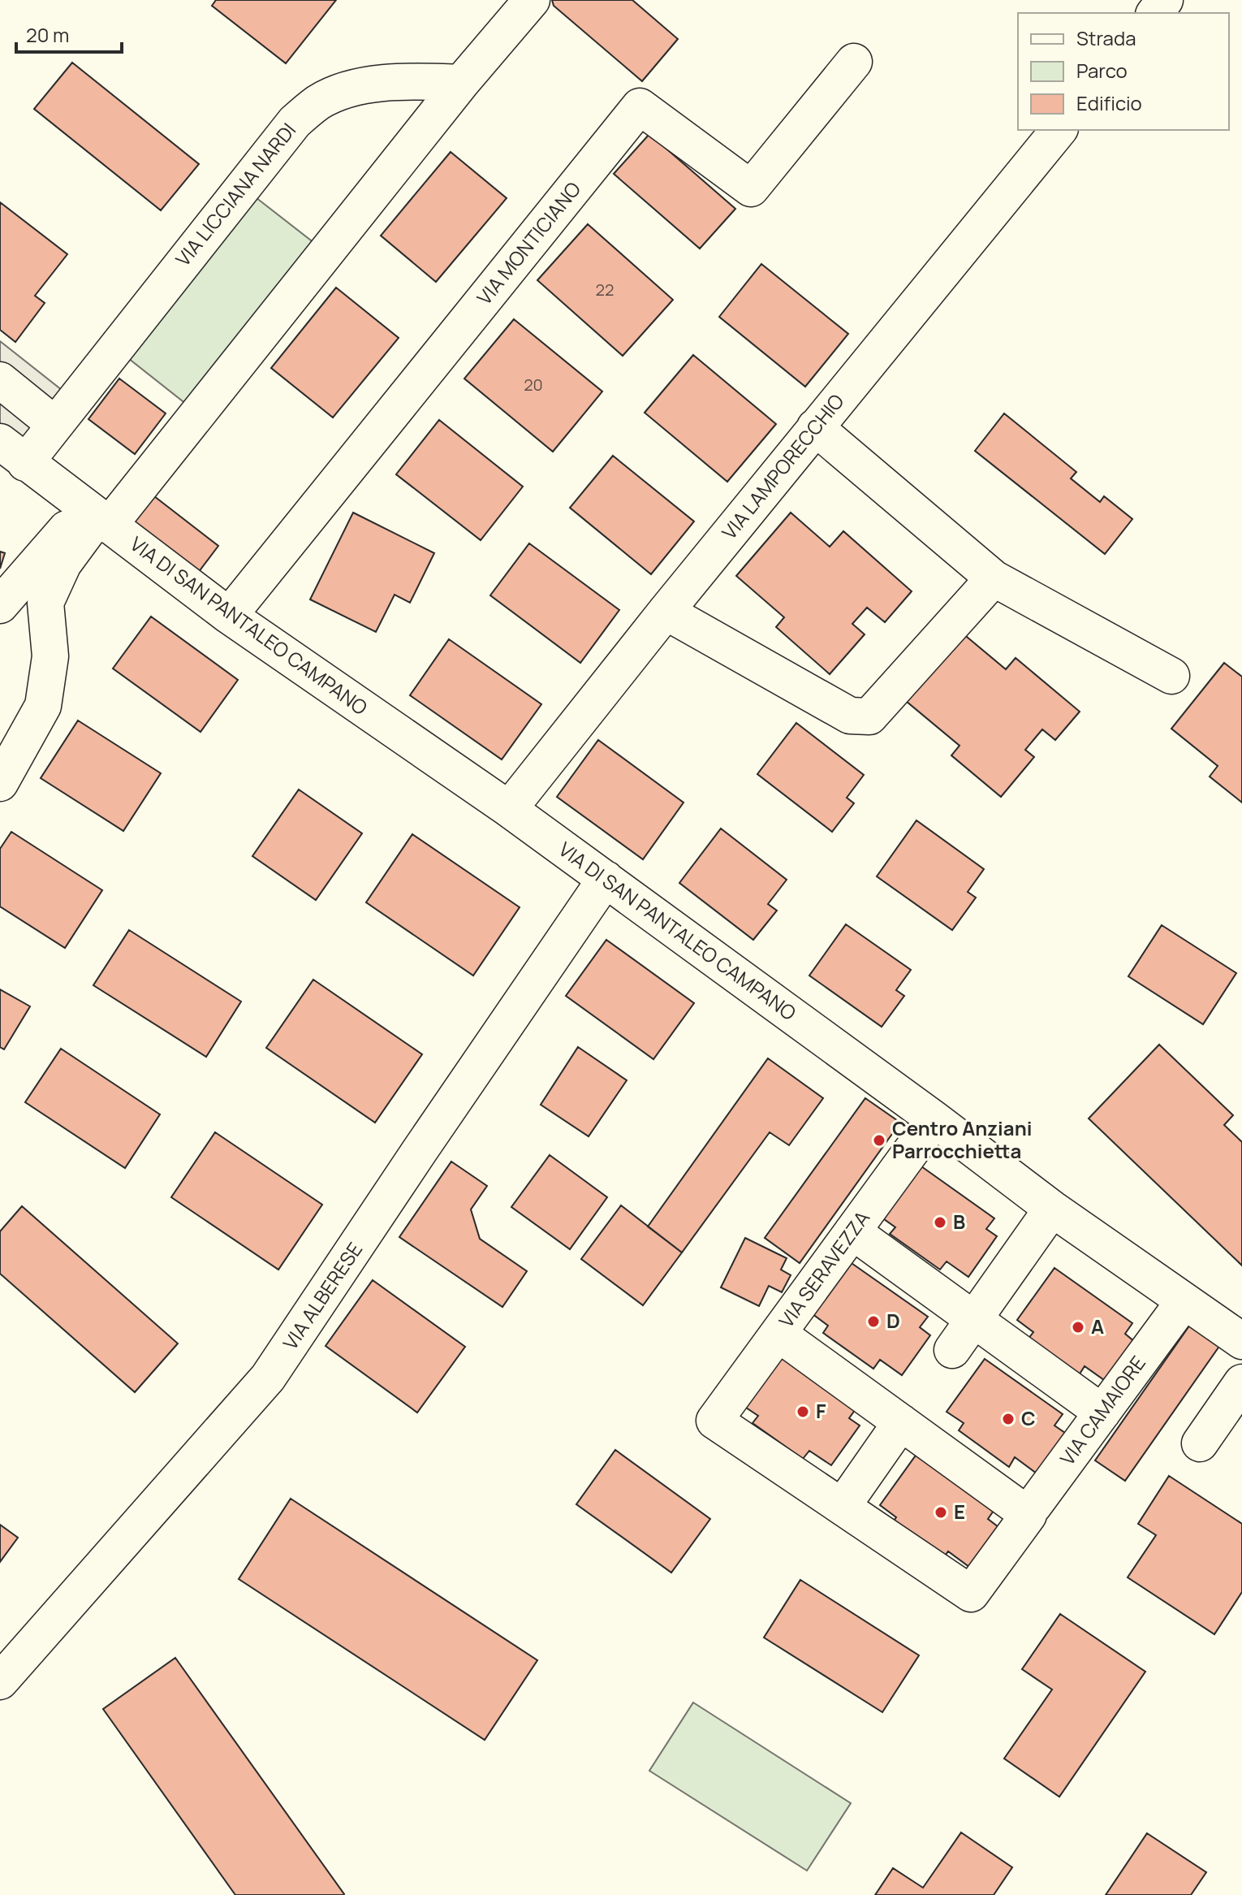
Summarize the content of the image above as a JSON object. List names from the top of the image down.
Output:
{
  "streets": {
    "street": [
      "VIA LICCIANA NARDI",
      "VIA MONTICIANO",
      "VIA LAMPORECCHIO",
      "VIA DI SAN PANTALEO CAMPANO",
      "VIA SERAVEZZA",
      "VIA ALBERESE",
      "VIA CAMAIORE"
    ]
  },
  "crossings": [
    ["VIA LICCIANA NARDI", "VIA DI SAN PANTALEO CAMPANO"],
    ["VIA MONTICIANO", "VIA DI SAN PANTALEO CAMPANO"],
    ["VIA LAMPORECCHIO", "VIA DI SAN PANTALEO CAMPANO"],
    ["VIA DI SAN PANTALEO CAMPANO", "VIA SERAVEZZA"],
    ["VIA DI SAN PANTALEO CAMPANO", "VIA ALBERESE"],
    ["VIA SERAVEZZA", "VIA CAMAIORE"]
  ],
  "places": [
    "Centro Anziani Parrocchietta",
    "B",
    "D",
    "A",
    "F",
    "C",
    "E"
  ],
  "house_numbers": ["22", "20"],
  "legend": ["Strada", "Parco", "Edificio"],
  "scale_bar": "20 m"
}
